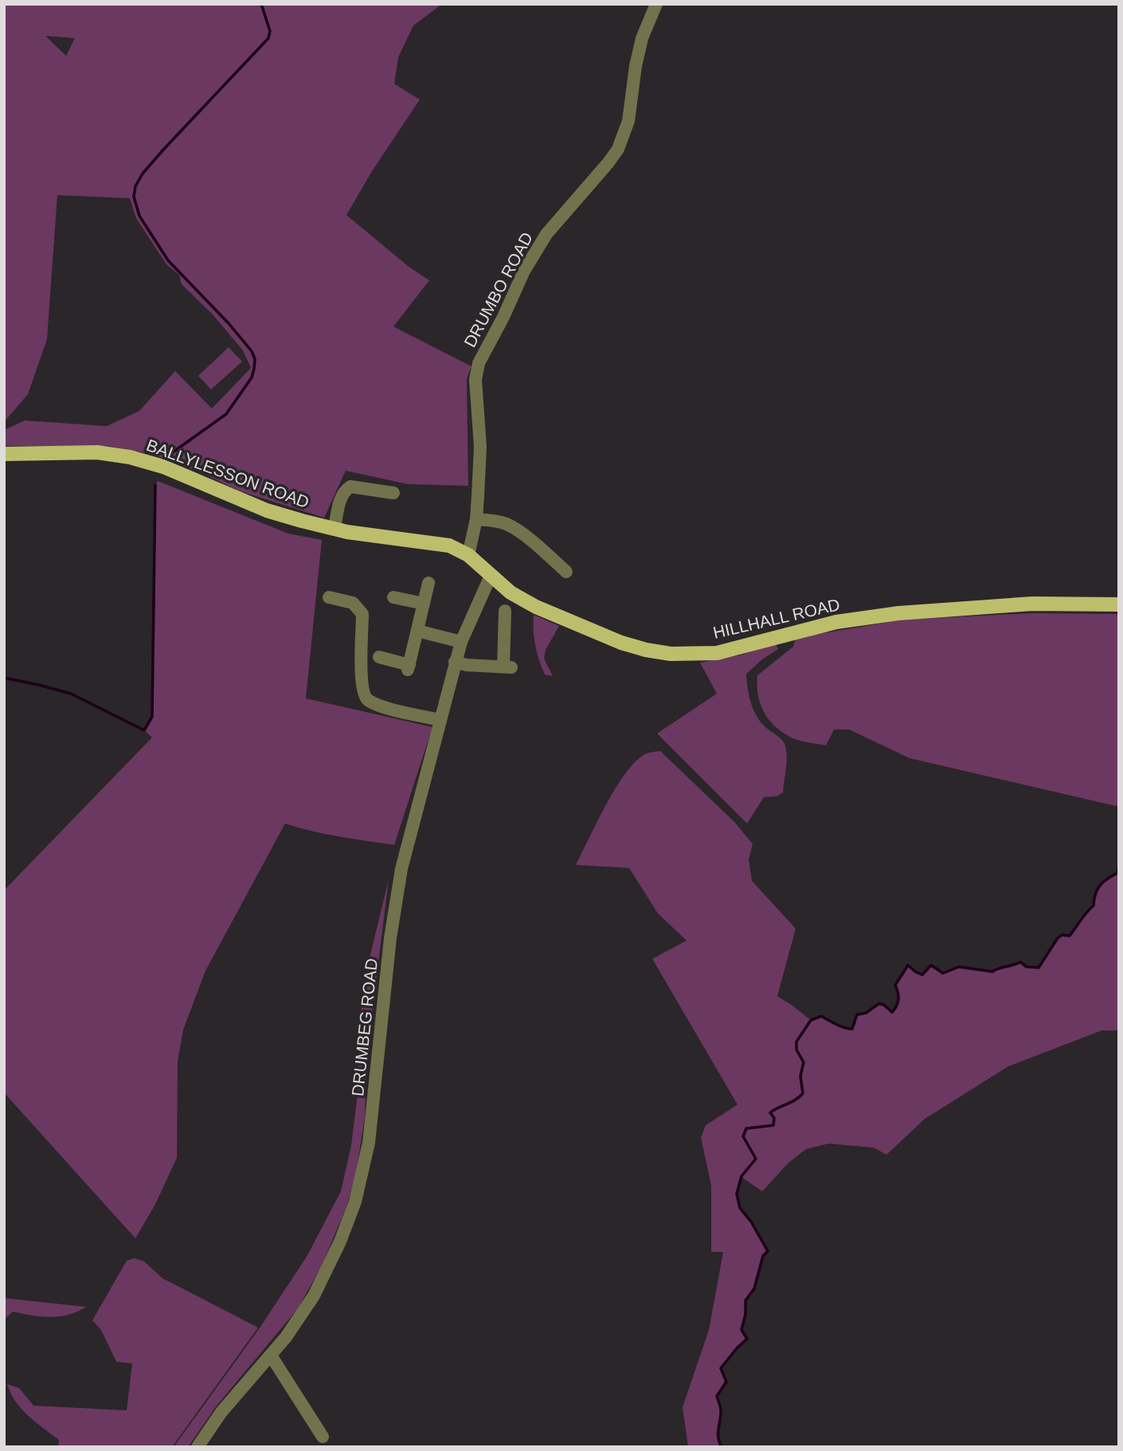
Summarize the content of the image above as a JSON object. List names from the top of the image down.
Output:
{
  "streets": {
    "main road": ["BALLYLESSON ROAD", "HILLHALL ROAD"],
    "street": ["DRUMBO ROAD", "DRUMBEG ROAD"]
  },
  "crossings": [
    ["DRUMBO ROAD", "BALLYLESSON ROAD"],
    ["DRUMBO ROAD", "HILLHALL ROAD"],
    ["BALLYLESSON ROAD", "HILLHALL ROAD"],
    ["HILLHALL ROAD", "DRUMBEG ROAD"]
  ]
}
